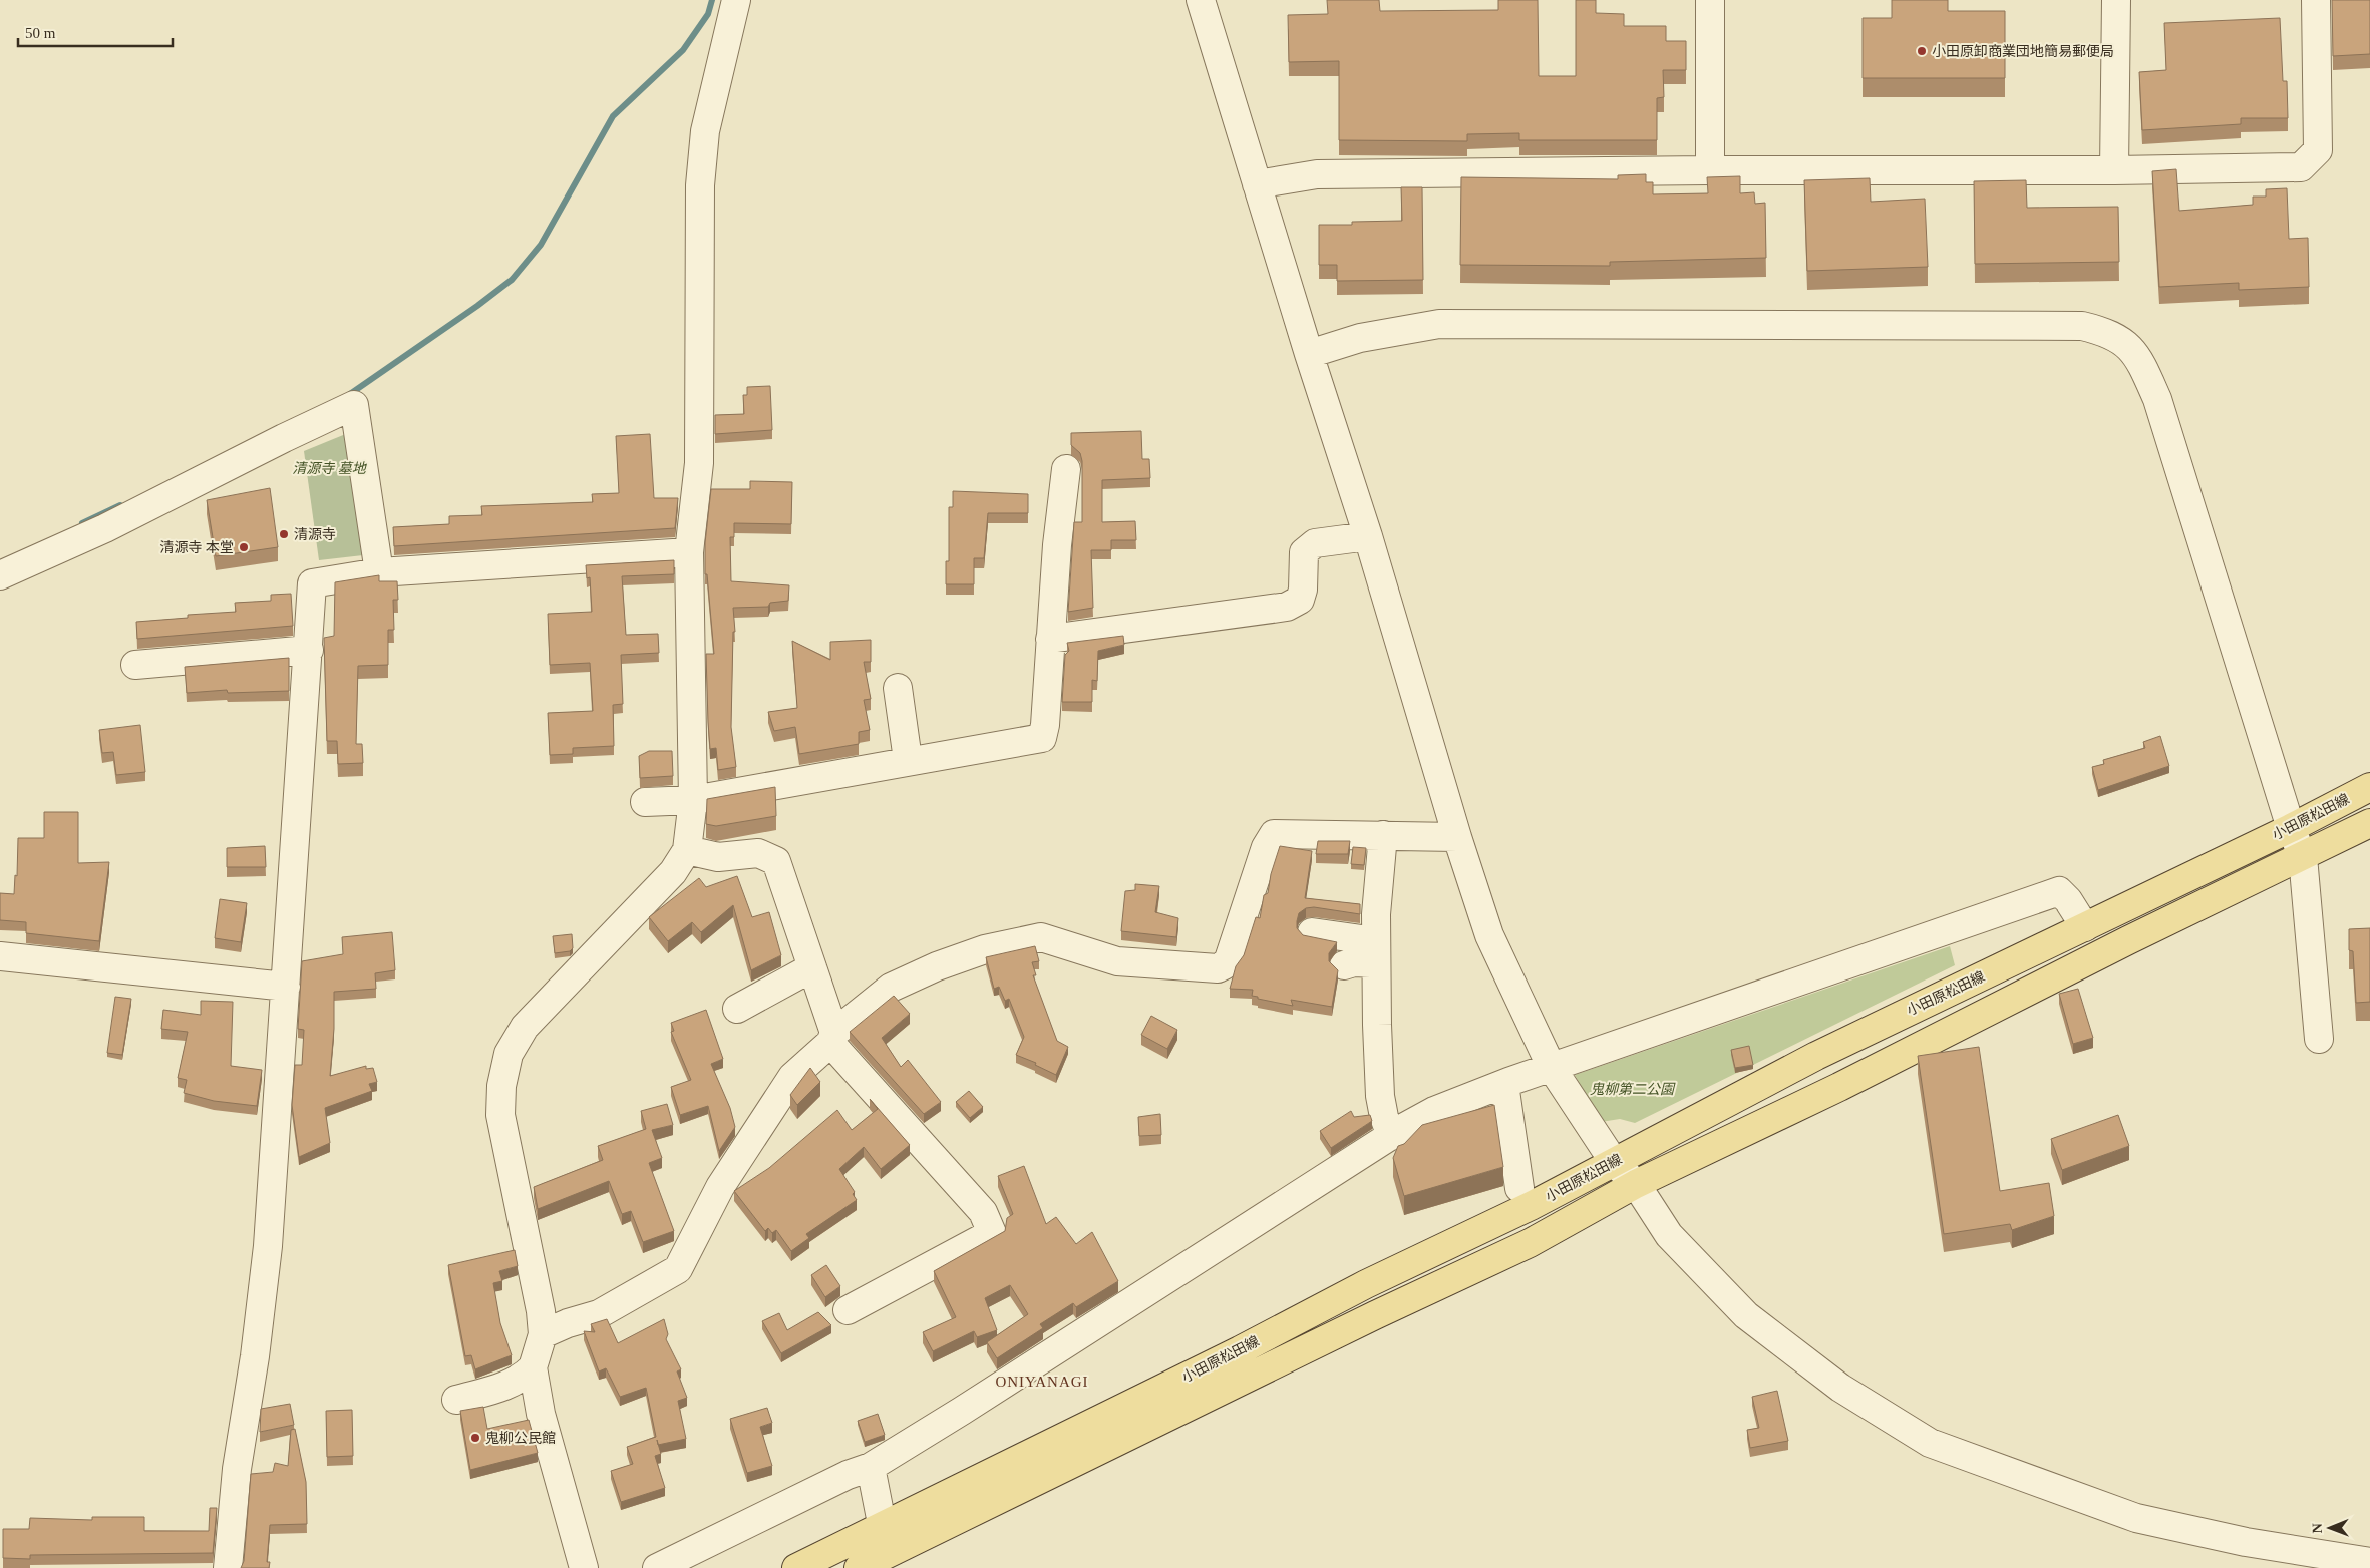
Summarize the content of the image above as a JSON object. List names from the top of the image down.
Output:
{
  "streets": {
    "main road": ["小田原松田線"]
  },
  "districts": ["ONIYANAGI"],
  "parks": ["清源寺 墓地", "鬼柳第二公園"],
  "places": [
    "小田原卸商業団地簡易郵便局",
    "清源寺",
    "清源寺 本堂",
    "鬼柳公民館"
  ],
  "scale_bar": "50 m",
  "north": "left"
}
